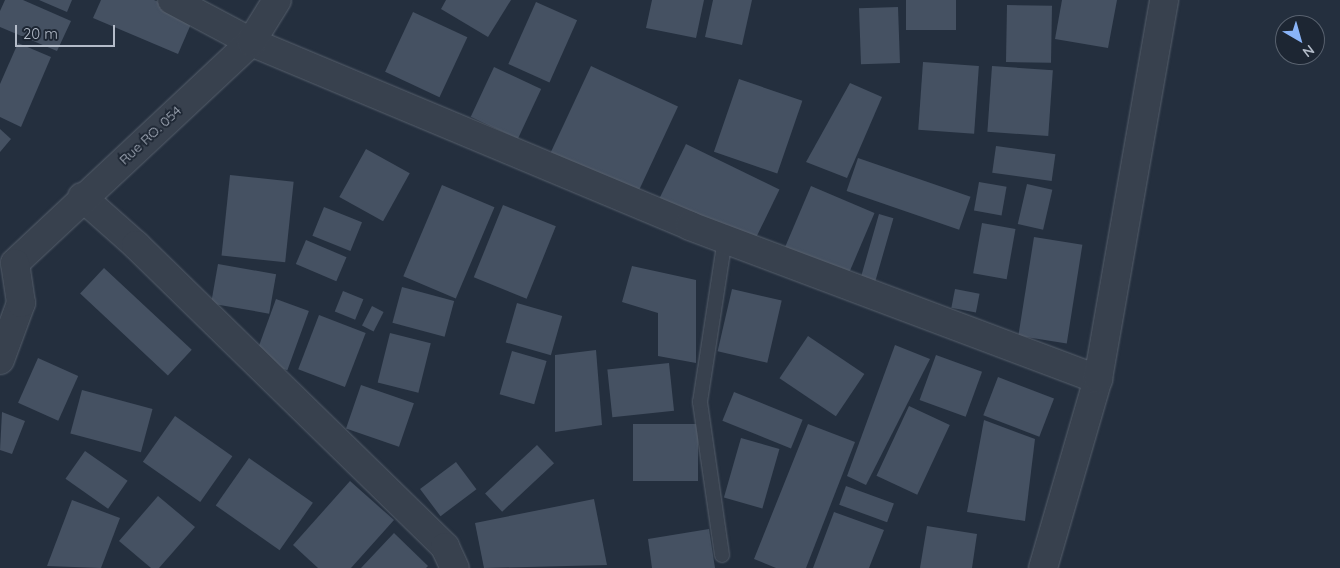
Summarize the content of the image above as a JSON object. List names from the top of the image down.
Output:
{
  "streets": {
    "street": ["Rue RO. 054"]
  },
  "scale_bar": "20 m",
  "north": "bottom right"
}
